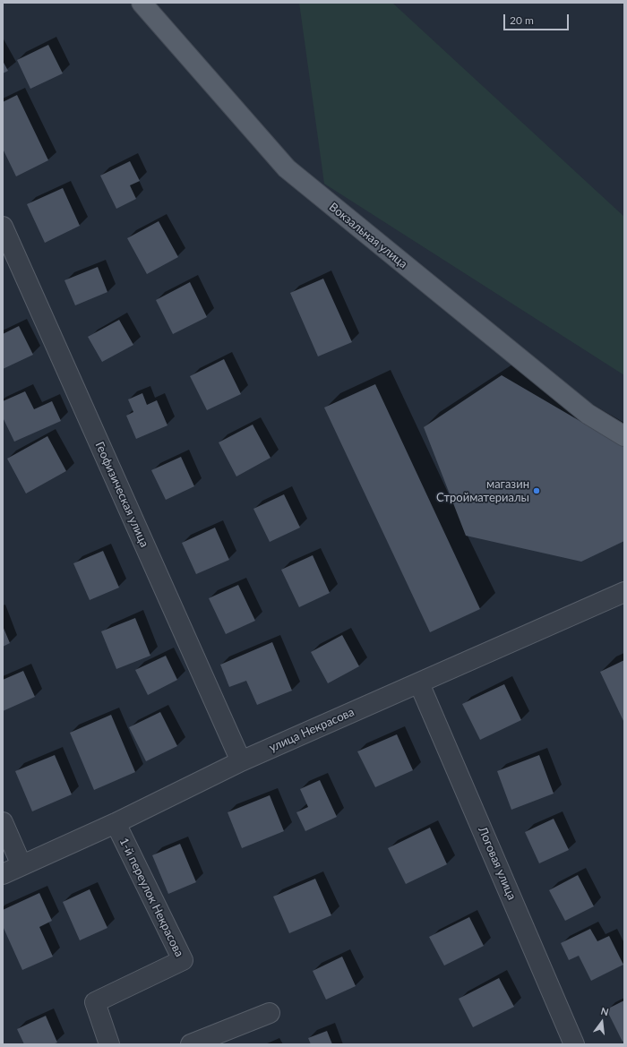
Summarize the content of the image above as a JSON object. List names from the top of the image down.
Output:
{
  "streets": {
    "main road": ["Вокзальная улица"],
    "street": [
      "Геофизическая улица",
      "улица Некрасова",
      "Логовая улица",
      "1-й переулок Некрасова"
    ]
  },
  "crossings": [
    ["Геофизическая улица", "улица Некрасова"],
    ["улица Некрасова", "Логовая улица"],
    ["улица Некрасова", "1-й переулок Некрасова"]
  ],
  "places": ["магазин Стройматериалы"],
  "scale_bar": "20 m",
  "north": "top"
}
